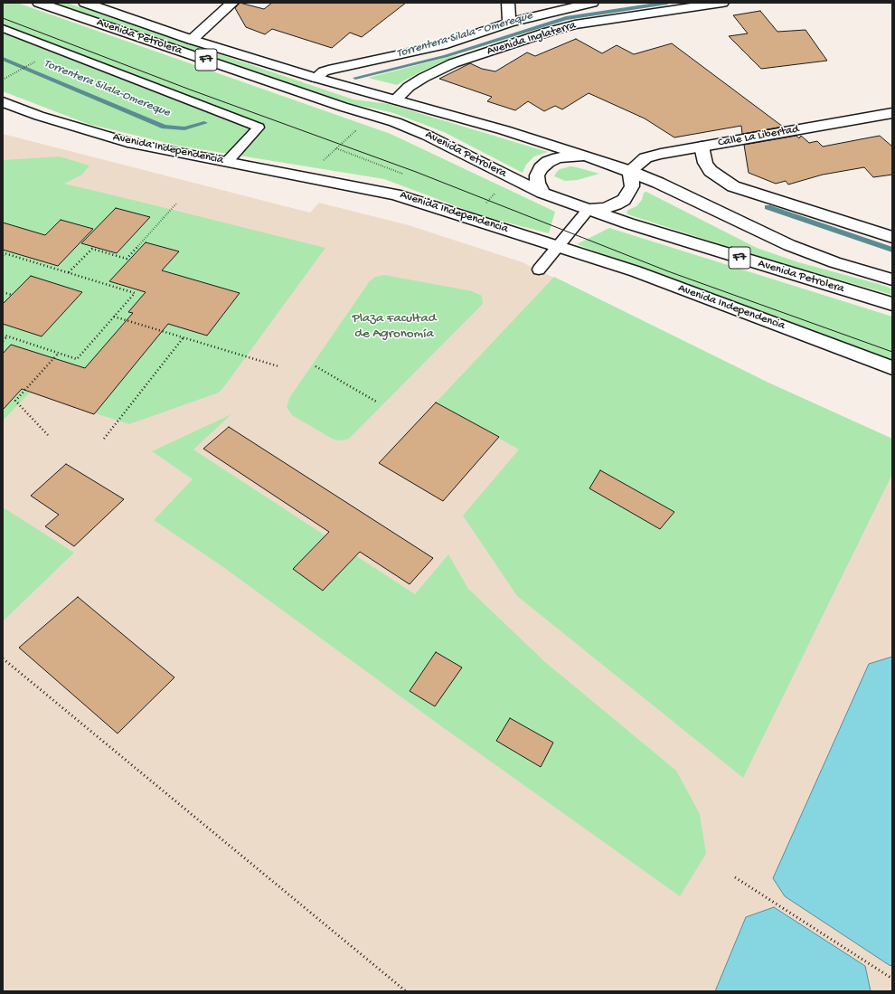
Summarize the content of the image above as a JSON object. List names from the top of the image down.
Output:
{
  "streets": {
    "main road": [
      "Avenida Petrolera",
      "Avenida Inglaterra",
      "F7",
      "Calle La Libertad",
      "Avenida Independencia"
    ]
  },
  "crossings": [
    ["Avenida Petrolera", "Avenida Inglaterra"],
    ["Avenida Petrolera", "Calle La Libertad"]
  ],
  "water": ["Torrentera Silala - Omereque", "Torrentera Silala-Omereque"],
  "parks": ["Plaza Facultad de Agronomía"]
}
